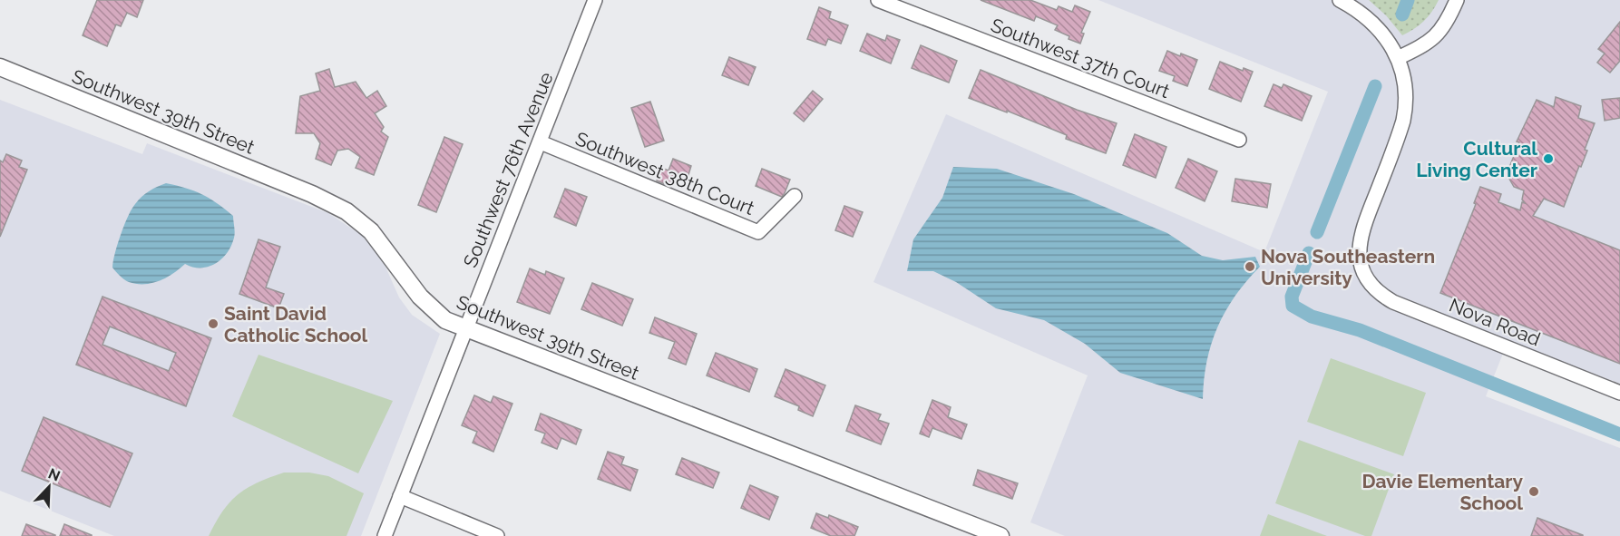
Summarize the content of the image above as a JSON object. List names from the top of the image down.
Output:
{
  "streets": {
    "street": [
      "Southwest 37th Court",
      "Southwest 39th Street",
      "Southwest 76th Avenue",
      "Southwest 38th Court",
      "Nova Road"
    ]
  },
  "crossings": [
    ["Southwest 39th Street", "Southwest 76th Avenue"],
    ["Southwest 76th Avenue", "Southwest 38th Court"]
  ],
  "places": [
    "Cultural Living Center",
    "Nova Southeastern University",
    "Saint David Catholic School",
    "Davie Elementary School"
  ],
  "north": "top right"
}
